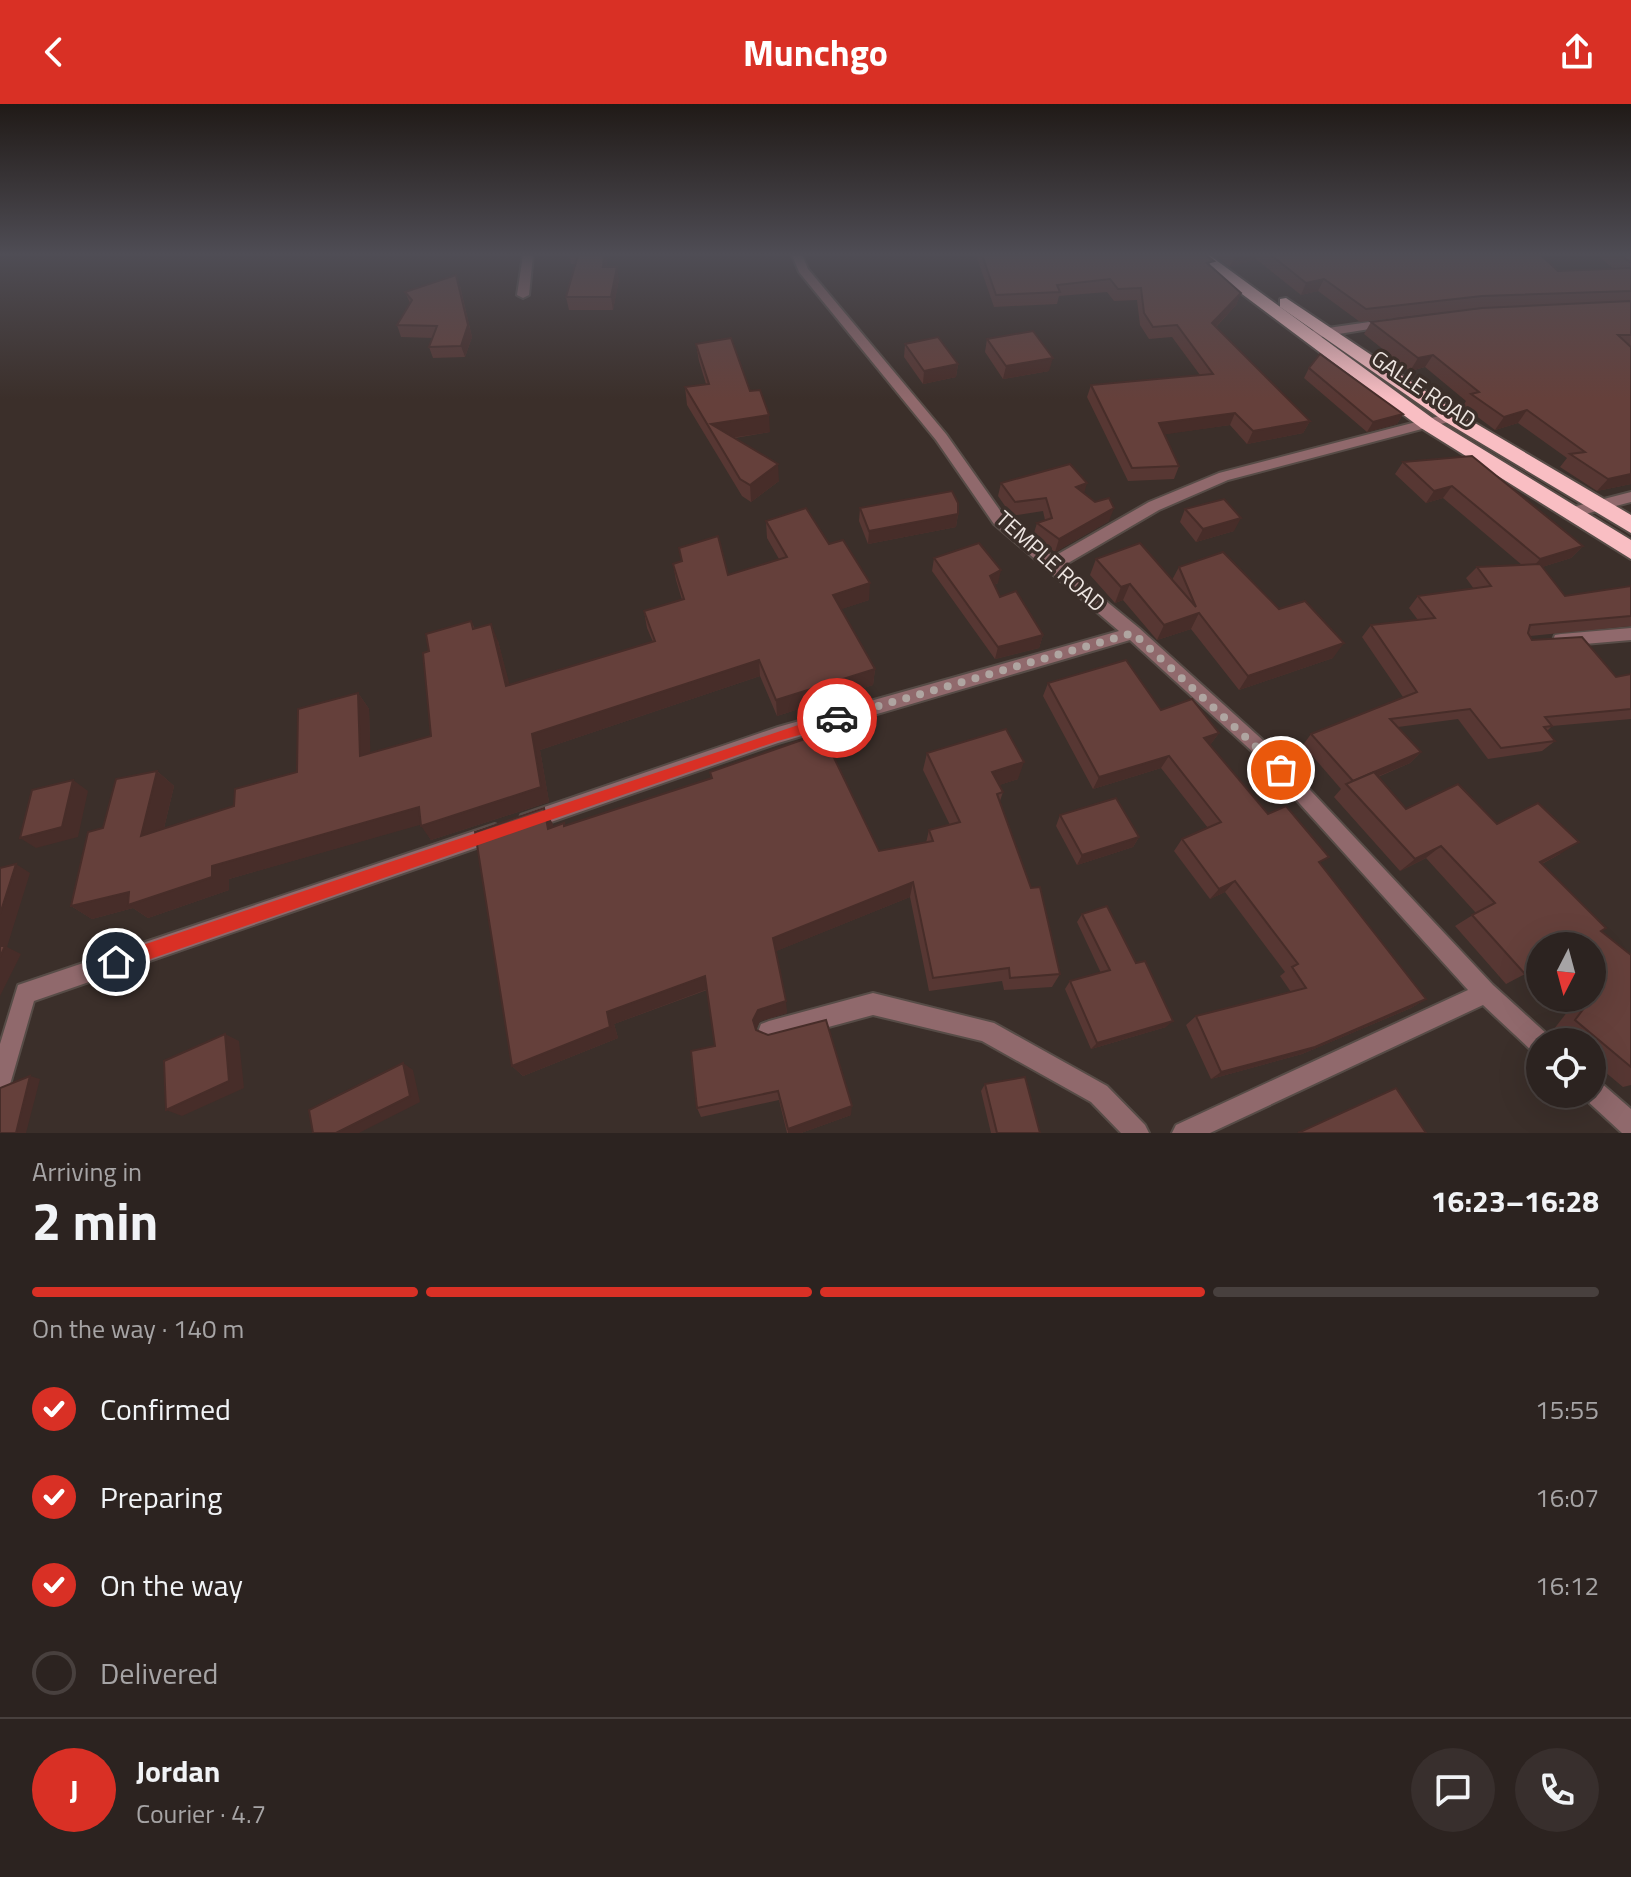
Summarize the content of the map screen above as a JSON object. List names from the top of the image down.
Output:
{
  "streets": {
    "highway": ["GALLE ROAD"],
    "street": ["TEMPLE ROAD"]
  },
  "north": "bottom",
  "page": {
    "header": "Munchgo",
    "heading": ["2 min", "Arriving in", "16:23–16:28"],
    "panel": ["Jordan", "Courier · 4.7"],
    "bar": "On the way · 140 m",
    "list": [
      ["Confirmed", "15:55"],
      ["Preparing", "16:07"],
      ["On the way", "16:12"],
      "Delivered"
    ],
    "round": "J"
  }
}
